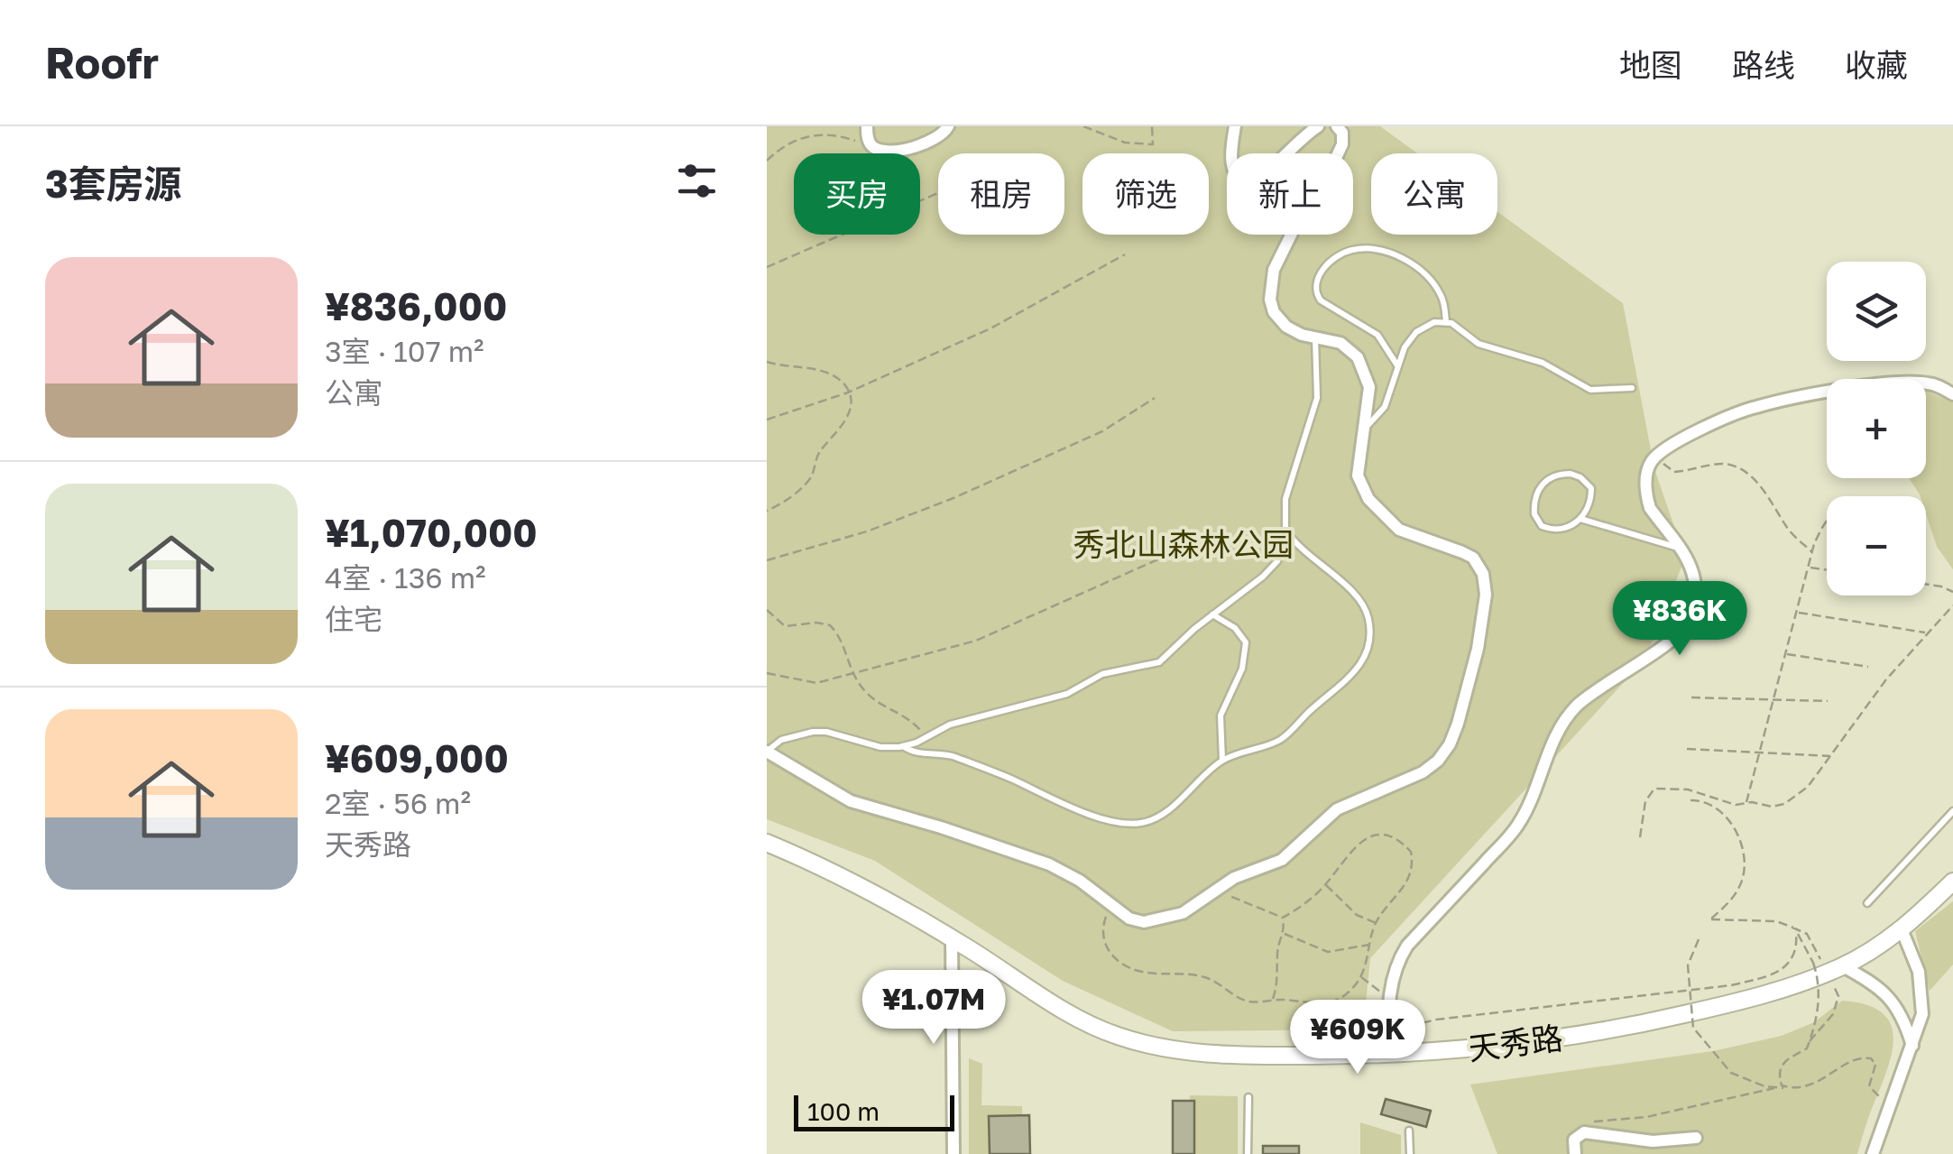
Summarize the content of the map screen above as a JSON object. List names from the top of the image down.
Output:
{
  "streets": {
    "main road": ["天秀路"]
  },
  "parks": ["秀北山森林公园"],
  "scale_bar": "100 m",
  "page": {
    "header": "Roofr",
    "nav": ["地图", "路线", "收藏"],
    "heading": "3套房源",
    "chip": [
      "买房",
      "租房",
      "筛选",
      "新上",
      "公寓"
    ],
    "list": [
      {
        "name": "¥836,000",
        "note": "3室 · 107 m² · 公寓"
      },
      {
        "name": "¥1,070,000",
        "note": "4室 · 136 m² · 住宅"
      },
      {
        "name": "¥609,000",
        "note": "2室 · 56 m² · 天秀路"
      }
    ],
    "map_buttons": ["+", "−"],
    "price": ["¥836K", "¥1.07M", "¥609K"],
    "scale": "100 m"
  }
}
